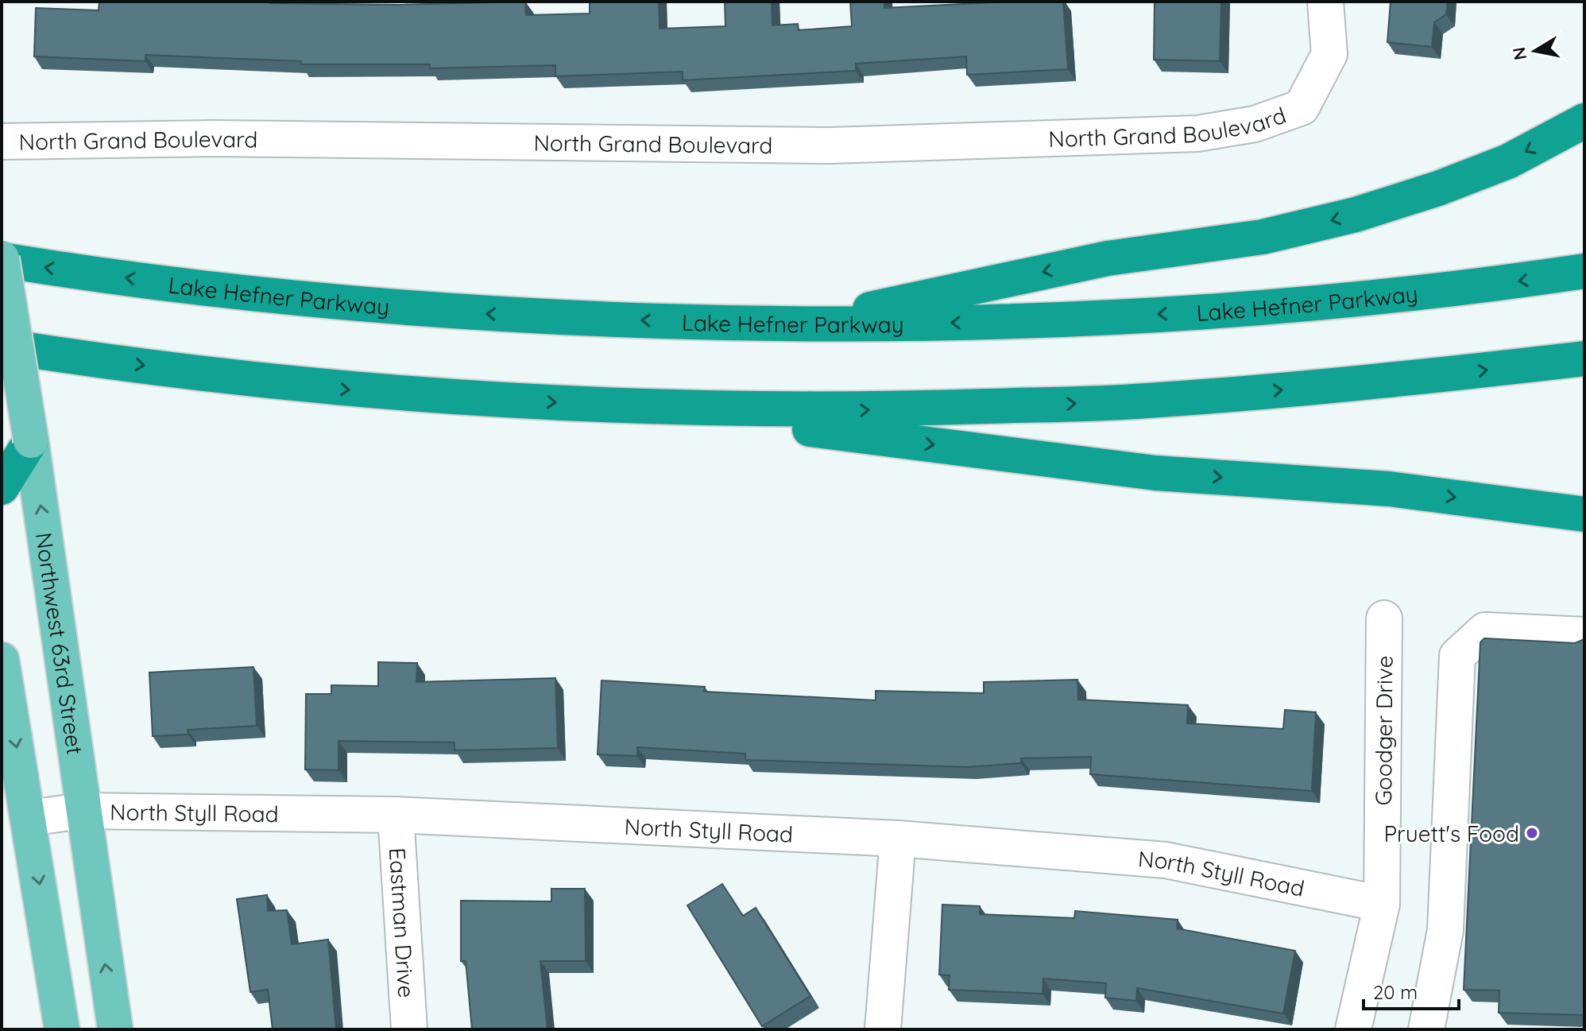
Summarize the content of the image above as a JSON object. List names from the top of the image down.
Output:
{
  "streets": {
    "highway": ["Lake Hefner Parkway"],
    "main road": ["Northwest 63rd Street"],
    "street": [
      "North Grand Boulevard",
      "Goodger Drive",
      "North Styll Road",
      "Eastman Drive"
    ]
  },
  "crossings": [
    ["Lake Hefner Parkway", "Northwest 63rd Street"],
    ["Northwest 63rd Street", "North Styll Road"],
    ["Goodger Drive", "North Styll Road"],
    ["North Styll Road", "Eastman Drive"]
  ],
  "places": ["Pruett's Food"],
  "scale_bar": "20 m",
  "north": "left"
}
